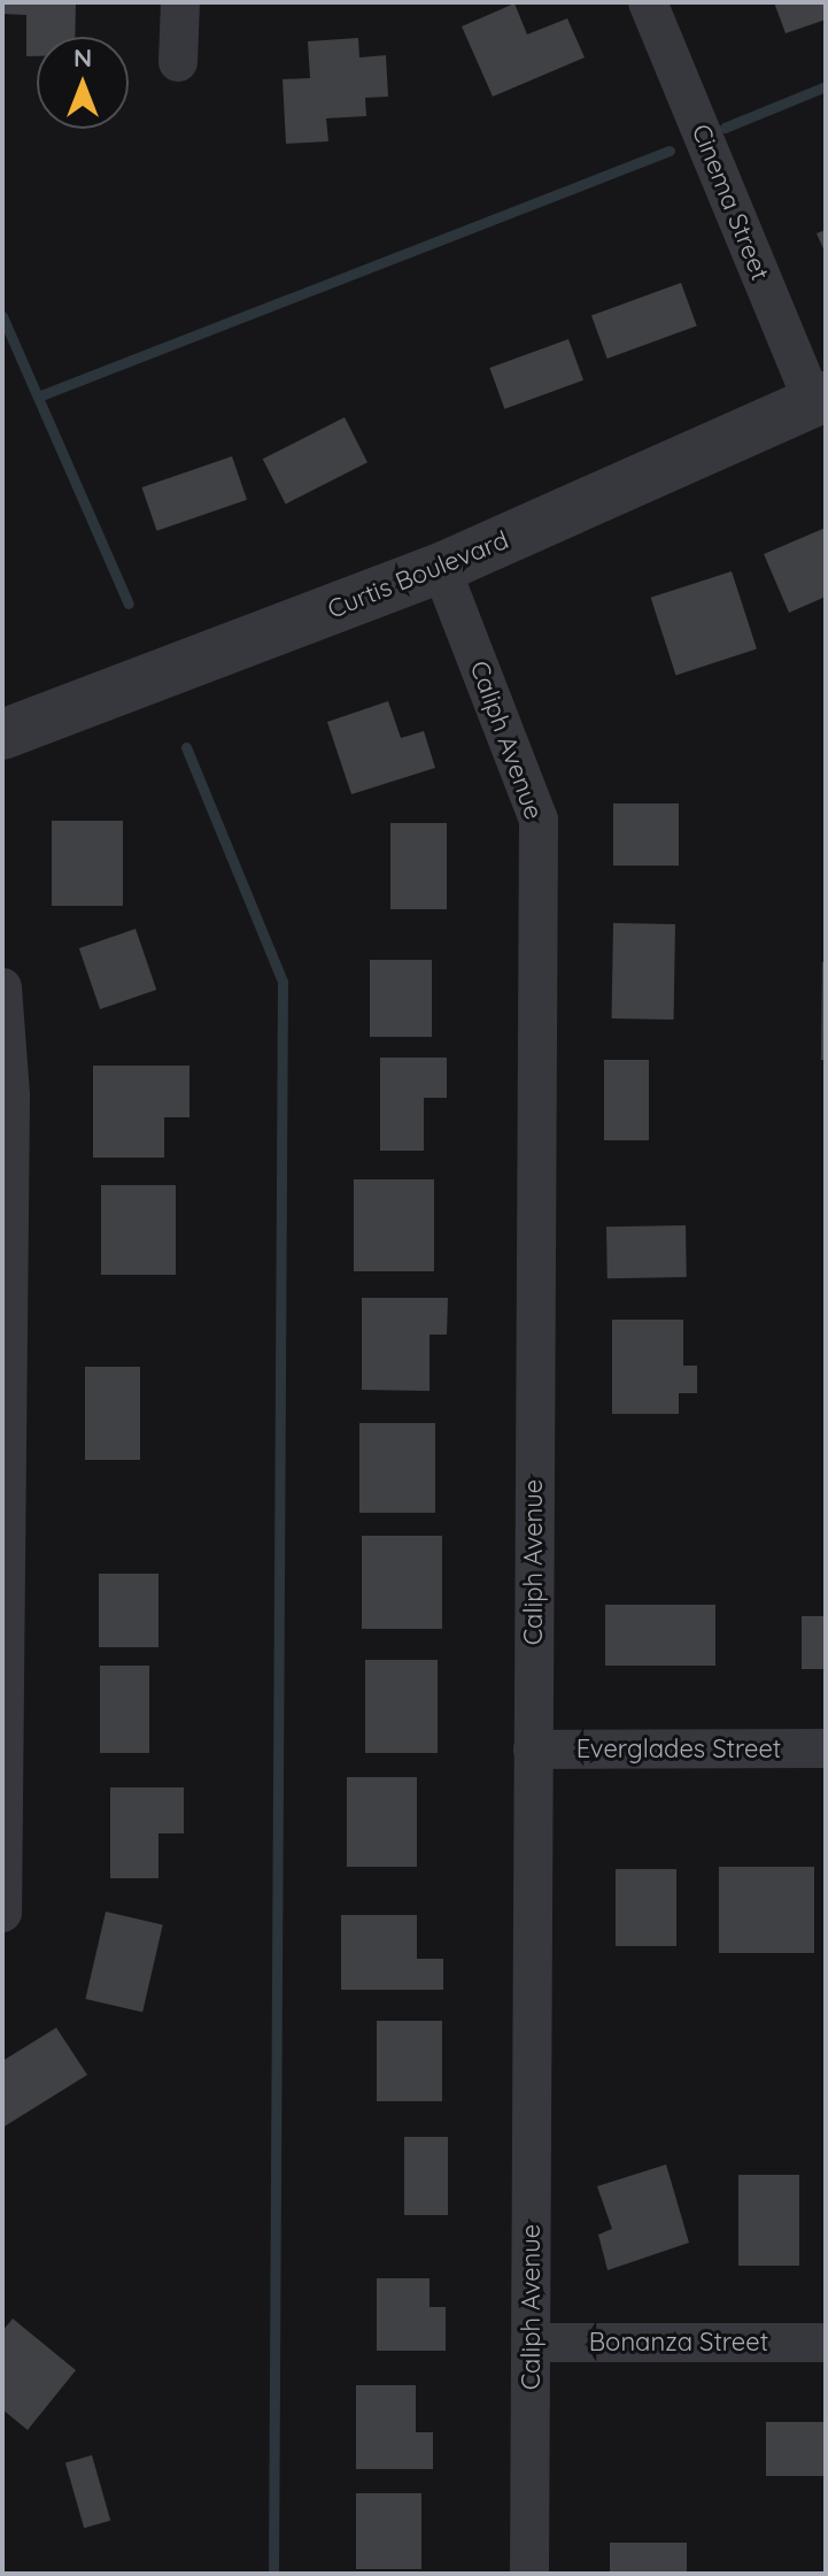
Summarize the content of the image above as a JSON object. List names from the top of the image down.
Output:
{
  "streets": {
    "street": [
      "Cinema Street",
      "Curtis Boulevard",
      "Caliph Avenue",
      "Everglades Street",
      "Bonanza Street"
    ]
  },
  "crossings": [
    ["Cinema Street", "Curtis Boulevard"],
    ["Curtis Boulevard", "Caliph Avenue"],
    ["Caliph Avenue", "Everglades Street"],
    ["Caliph Avenue", "Bonanza Street"]
  ],
  "north": "top"
}
